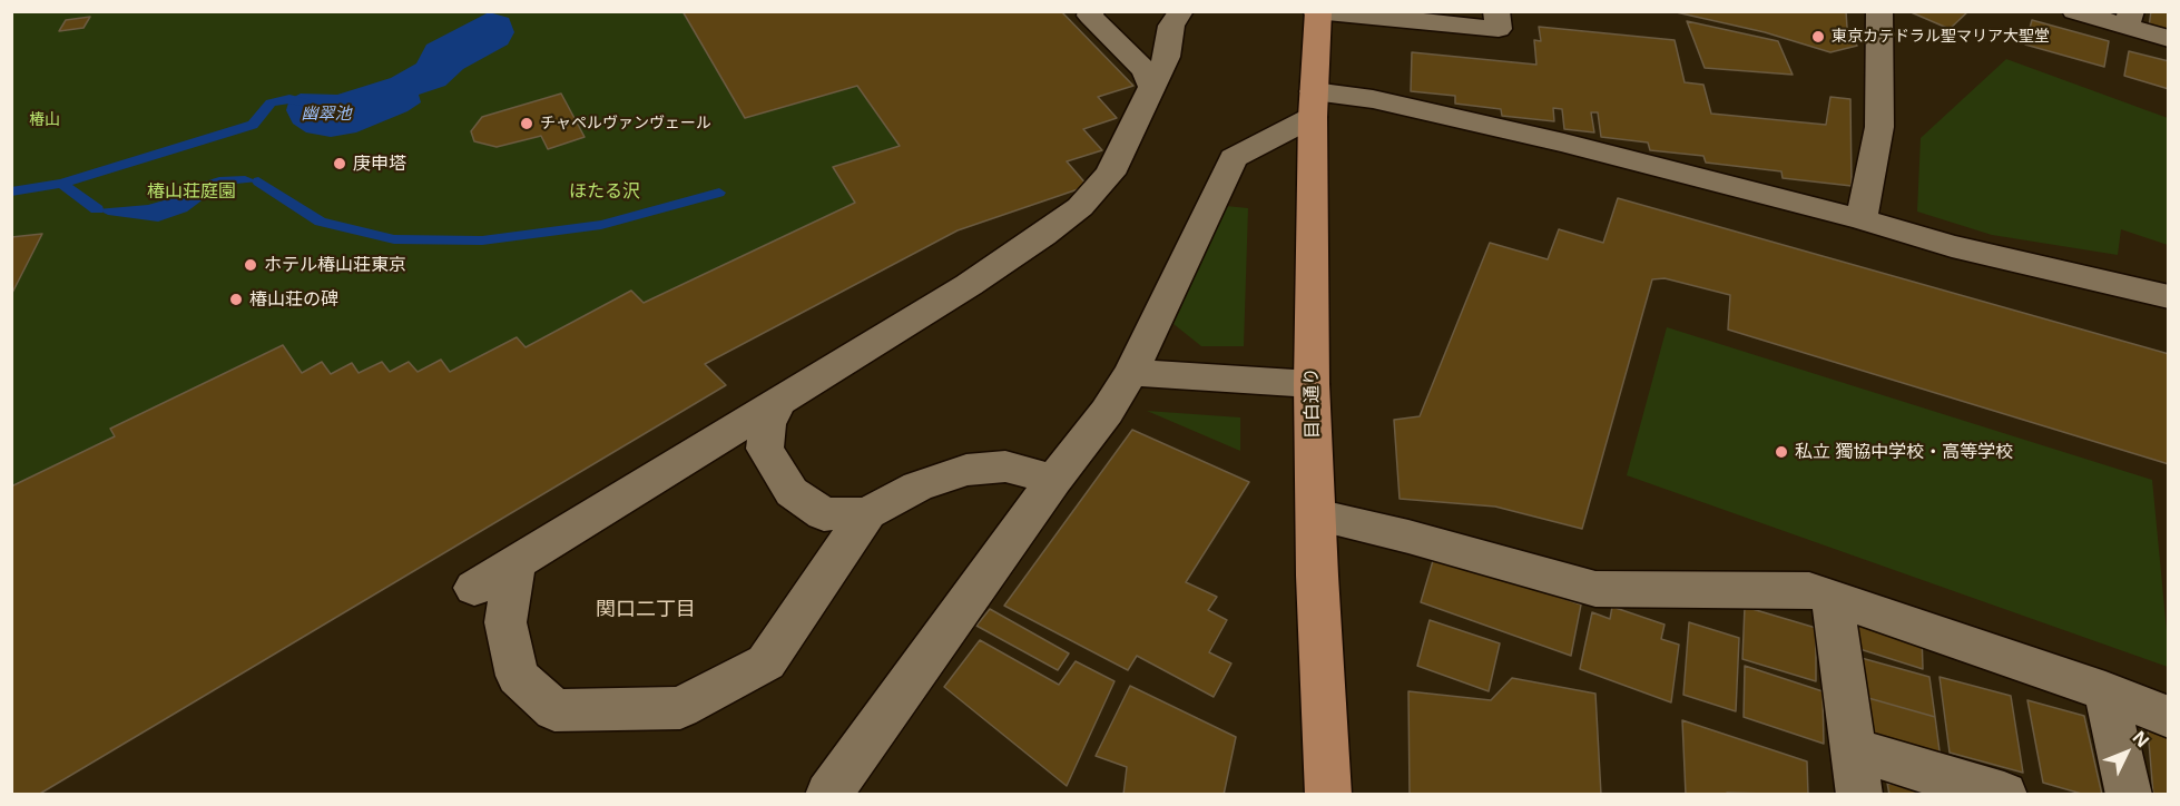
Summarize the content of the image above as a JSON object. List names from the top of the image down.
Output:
{
  "streets": {
    "main road": ["目白通り"]
  },
  "districts": ["関口二丁目"],
  "water": ["幽翠池"],
  "parks": ["椿山", "椿山荘庭園", "ほたる沢"],
  "places": [
    "東京カテドラル聖マリア大聖堂",
    "チャペルヴァンヴェール",
    "庚申塔",
    "ホテル椿山荘東京",
    "椿山荘の碑",
    "私立 獨協中学校・高等学校"
  ],
  "north": "top right"
}
